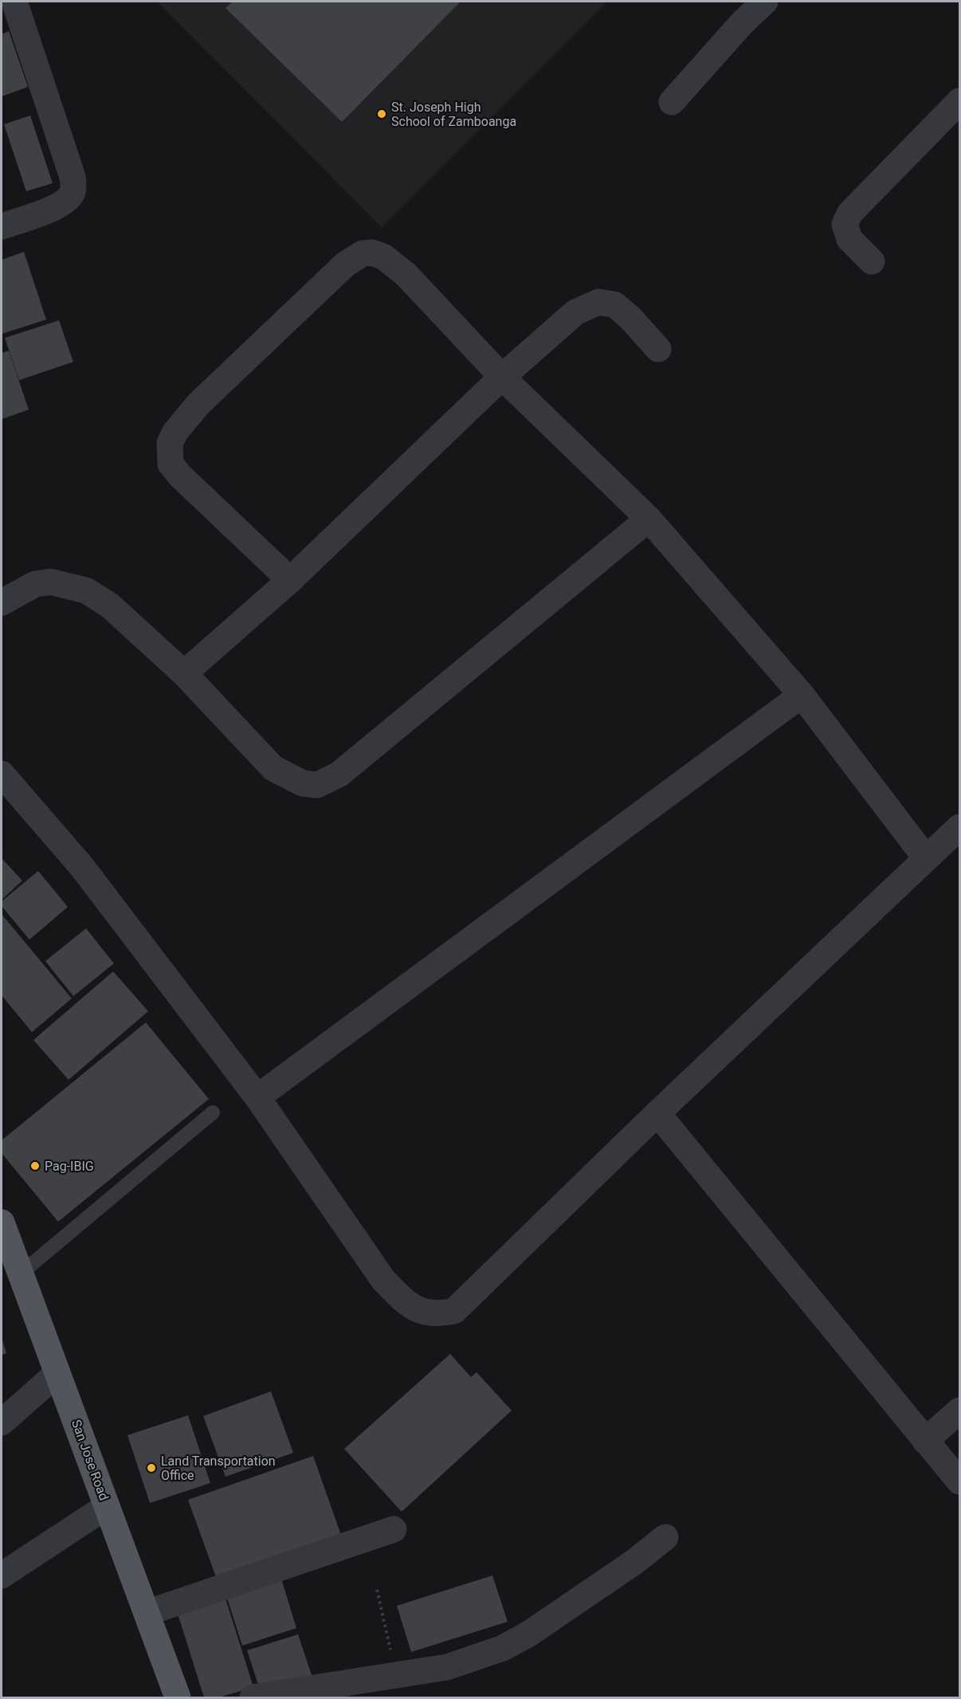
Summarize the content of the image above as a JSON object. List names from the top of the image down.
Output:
{
  "streets": {
    "main road": ["San Jose Road"]
  },
  "places": ["St. Joseph High School of Zamboanga", "Pag-IBIG", "Land Transportation Office"]
}
